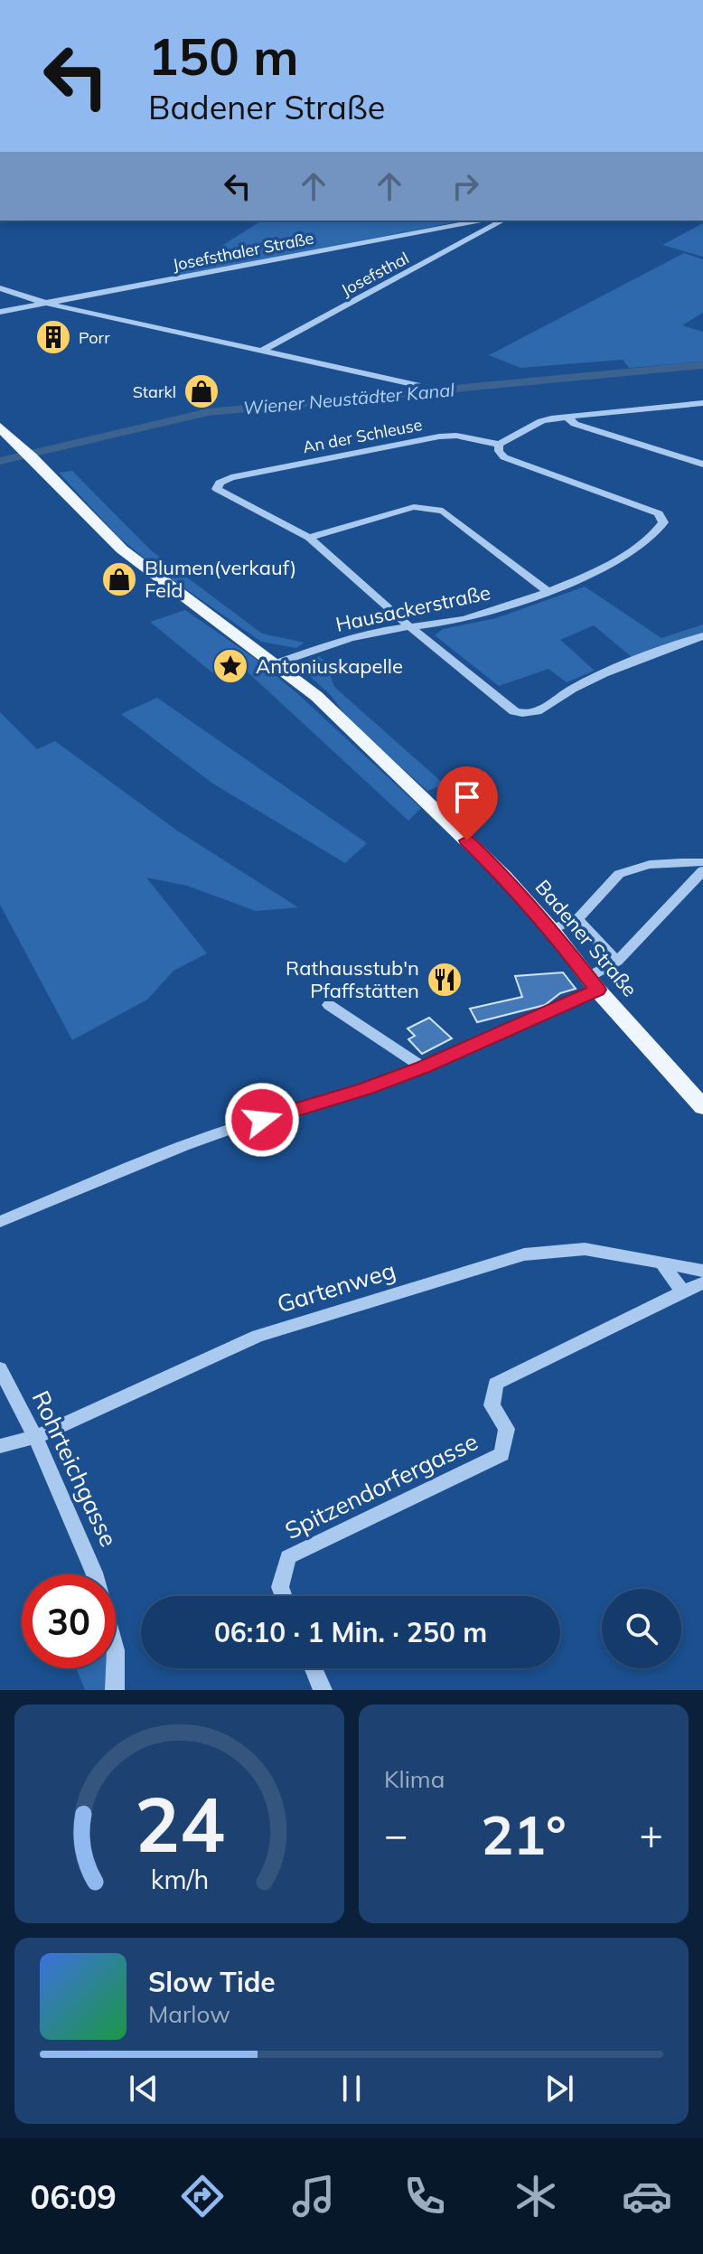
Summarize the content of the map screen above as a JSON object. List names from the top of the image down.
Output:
{
  "streets": {
    "main road": ["Badener Straße"],
    "street": [
      "Josefsthaler Straße",
      "Josefsthal",
      "An der Schleuse",
      "Hausackerstraße",
      "Gartenweg",
      "Rohrteichgasse",
      "Spitzendorfergasse"
    ]
  },
  "crossings": [
    ["An der Schleuse", "Hausackerstraße"],
    ["Hausackerstraße", "Badener Straße"],
    ["Gartenweg", "Rohrteichgasse"]
  ],
  "water": ["Wiener Neustädter Kanal"],
  "places": {
    "building": ["Porr"],
    "shop": ["Starkl", "Blumen(verkauf) Feld"],
    "place": ["Antoniuskapelle"],
    "restaurant": ["Rathausstub'n Pfaffstätten"]
  },
  "page": {
    "turn": ["150 m", "Badener Straße"],
    "limit": "30",
    "trip": "06:10 · 1 Min. · 250 m",
    "tile": "Klima",
    "heat": ["−", "21°", "+"],
    "song": ["Slow Tide", "Marlow"],
    "tabs": "06:09",
    "gauge": ["24", "km/h"]
  }
}
